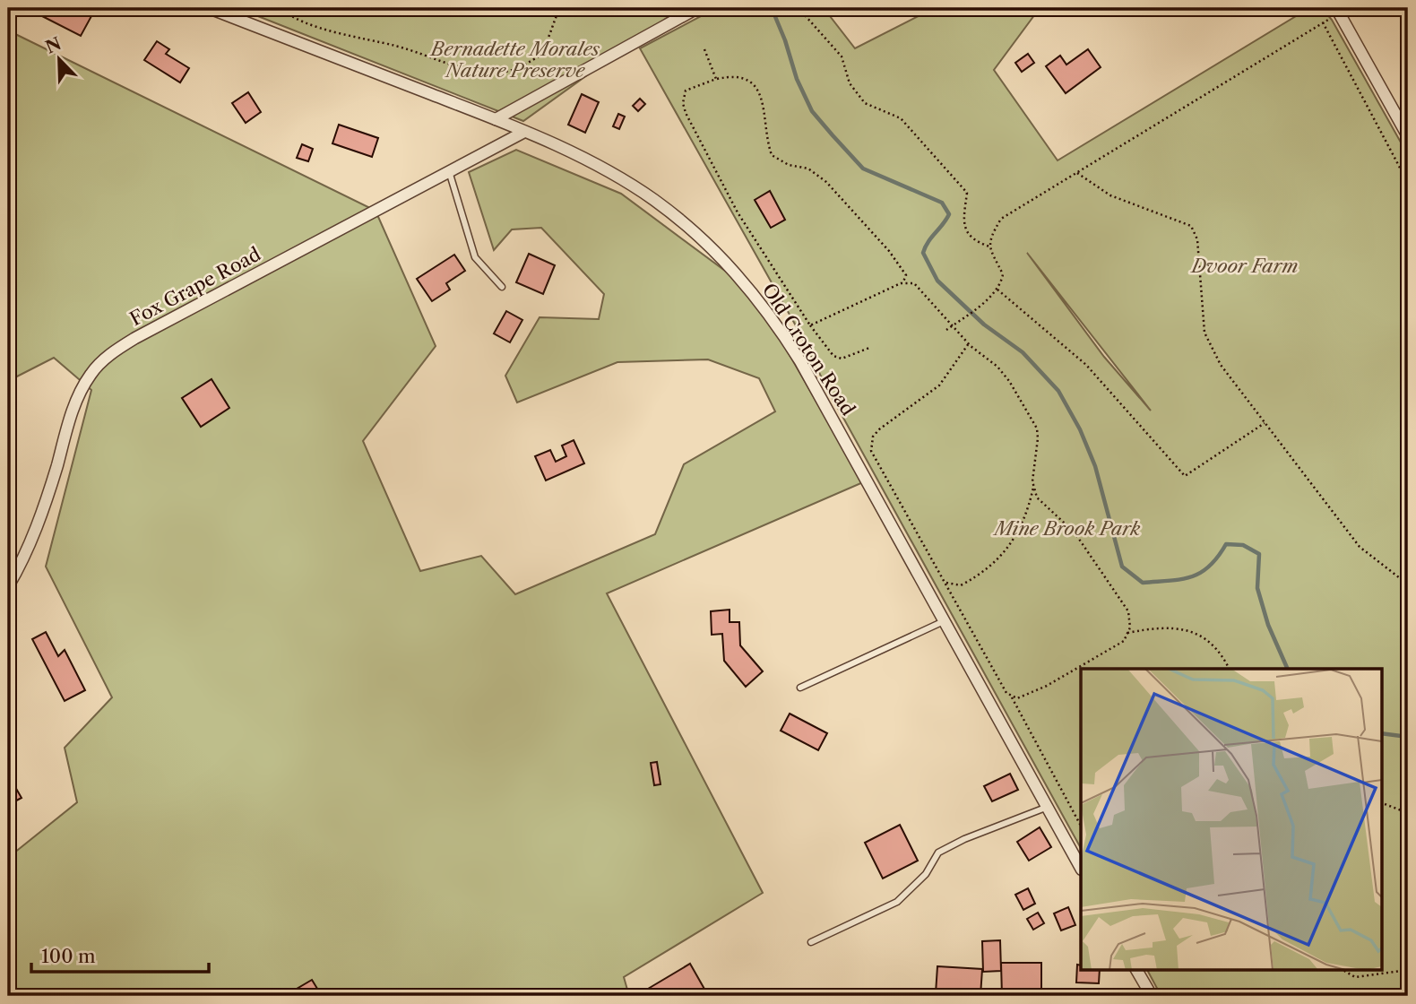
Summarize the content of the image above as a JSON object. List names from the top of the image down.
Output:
{
  "streets": {
    "street": ["Fox Grape Road", "Old Croton Road"]
  },
  "crossings": [
    ["Fox Grape Road", "Old Croton Road"]
  ],
  "parks": ["Bernadette Morales Nature Preserve", "Dvoor Farm", "Mine Brook Park"],
  "scale_bar": "100 m",
  "north": "top left"
}
